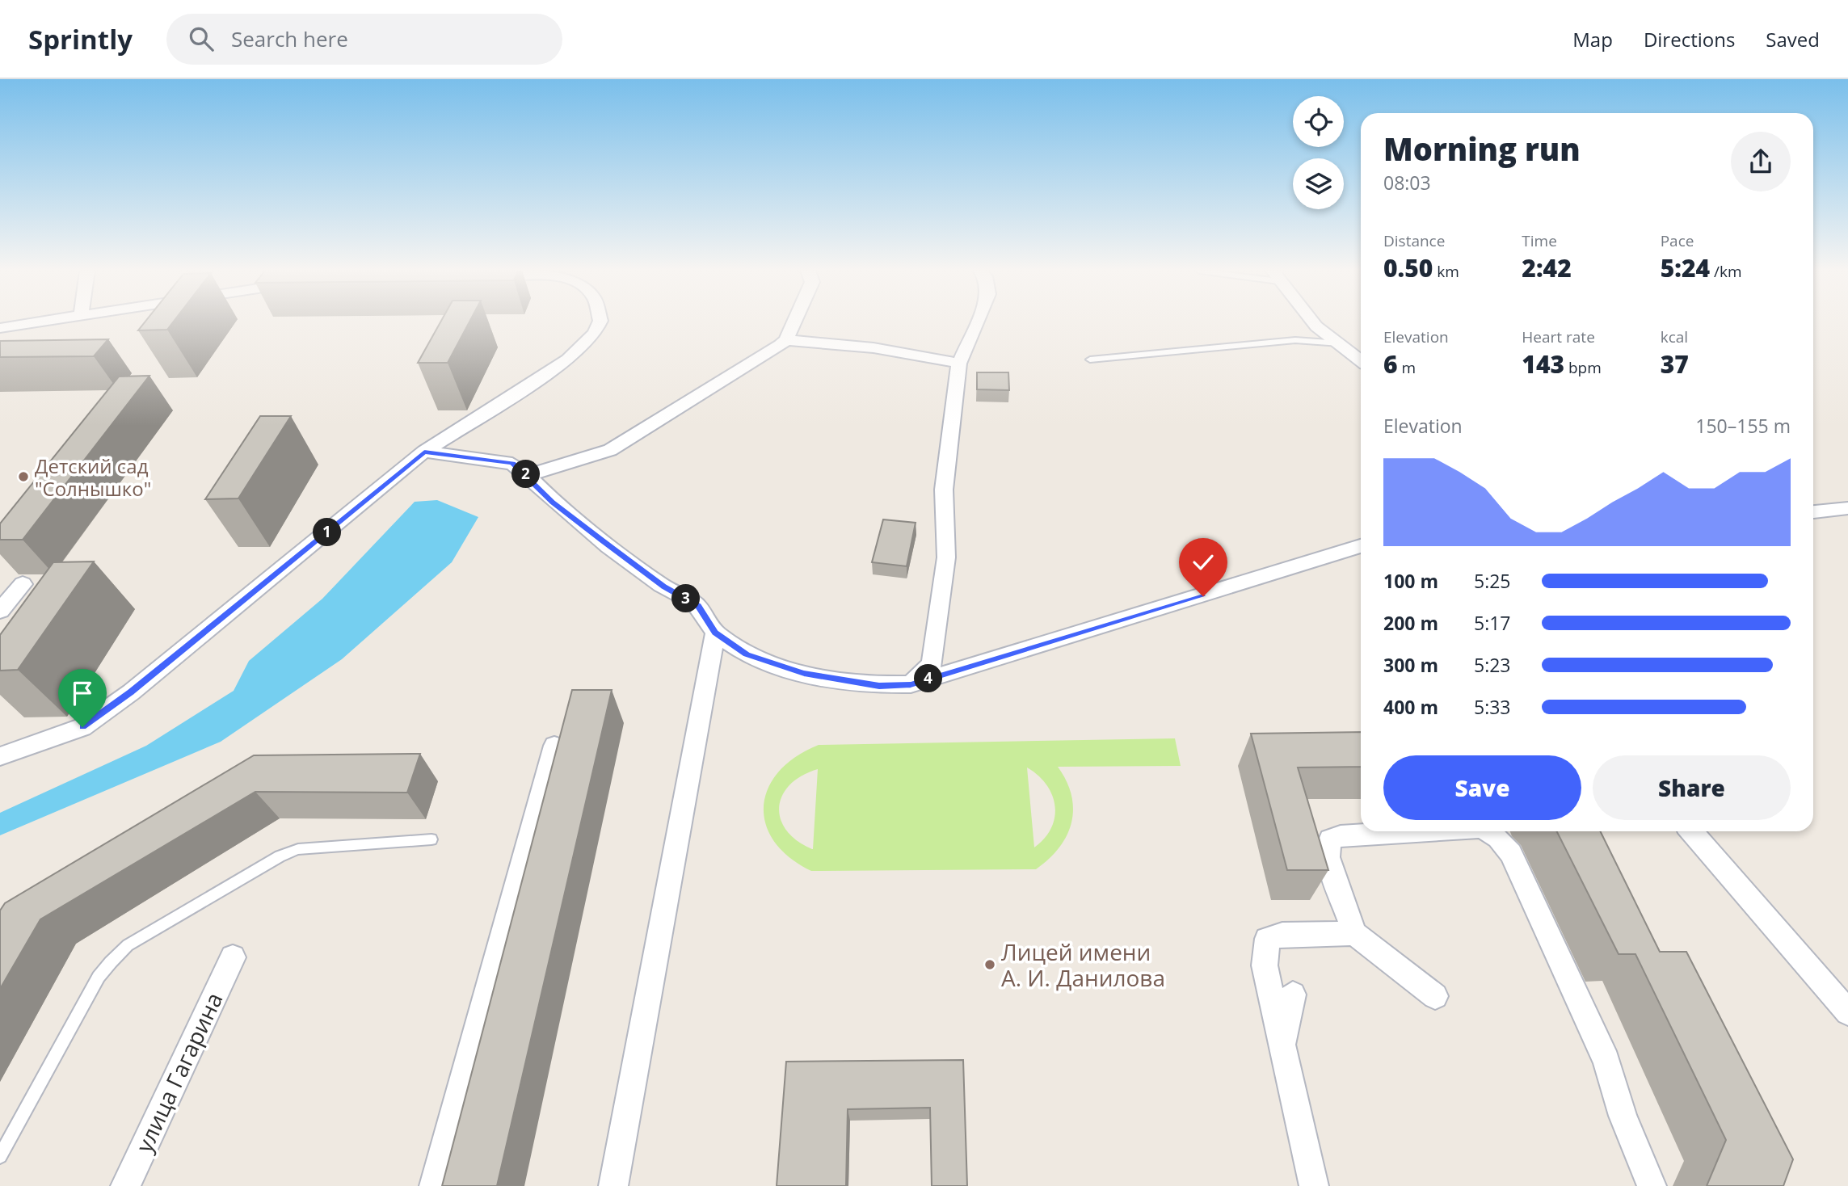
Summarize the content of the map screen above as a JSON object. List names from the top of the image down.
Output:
{
  "streets": {
    "street": ["улица Гагарина"]
  },
  "places": ["Детский сад \"Солнышко\"", "Лицей имени А. И. Данилова"],
  "page": {
    "header": "Sprintly",
    "search": "Search here",
    "nav": ["Map", "Directions", "Saved"],
    "heading": ["Morning run", "08:03"],
    "stats": [
      ["Distance", "0.50 km"],
      ["Time", "2:42"],
      ["Pace", "5:24 /km"],
      ["Elevation", "6 m"],
      ["Heart rate", "143 bpm"],
      ["kcal", "37"]
    ],
    "chart": ["Elevation", "150–155 m"],
    "pins": [
      "2",
      "1",
      "3",
      "4"
    ],
    "list": [
      {
        "name": "100 m",
        "note": "5:25"
      },
      {
        "name": "200 m",
        "note": "5:17"
      },
      {
        "name": "300 m",
        "note": "5:23"
      },
      {
        "name": "400 m",
        "note": "5:33"
      }
    ],
    "buttons": ["Save", "Share"]
  }
}
